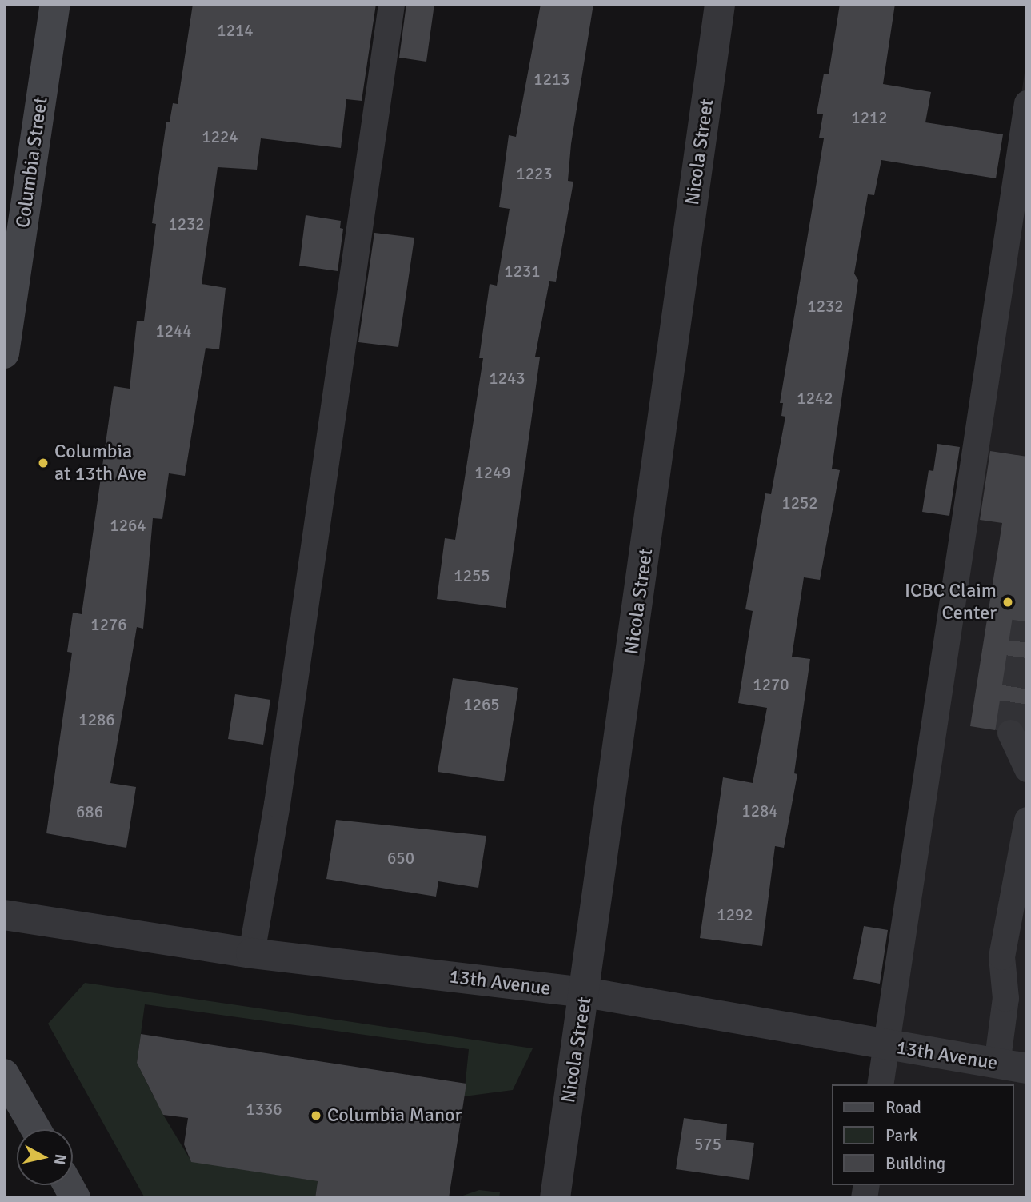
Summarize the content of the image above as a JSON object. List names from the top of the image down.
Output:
{
  "streets": {
    "main road": ["Columbia Street"],
    "street": ["Nicola Street", "13th Avenue"]
  },
  "crossings": [
    ["Nicola Street", "13th Avenue"]
  ],
  "places": ["Columbia at 13th Ave", "ICBC Claim Center", "Columbia Manor"],
  "house_numbers": [
    "1214",
    "1213",
    "1212",
    "1224",
    "1223",
    "1232",
    "1231",
    "1232",
    "1244",
    "1243",
    "1242",
    "1249",
    "1252",
    "1264",
    "1255",
    "1276",
    "1270",
    "1265",
    "1286",
    "1284",
    "686",
    "650",
    "1292",
    "1336",
    "575"
  ],
  "legend": ["Road", "Park", "Building"],
  "north": "right"
}
